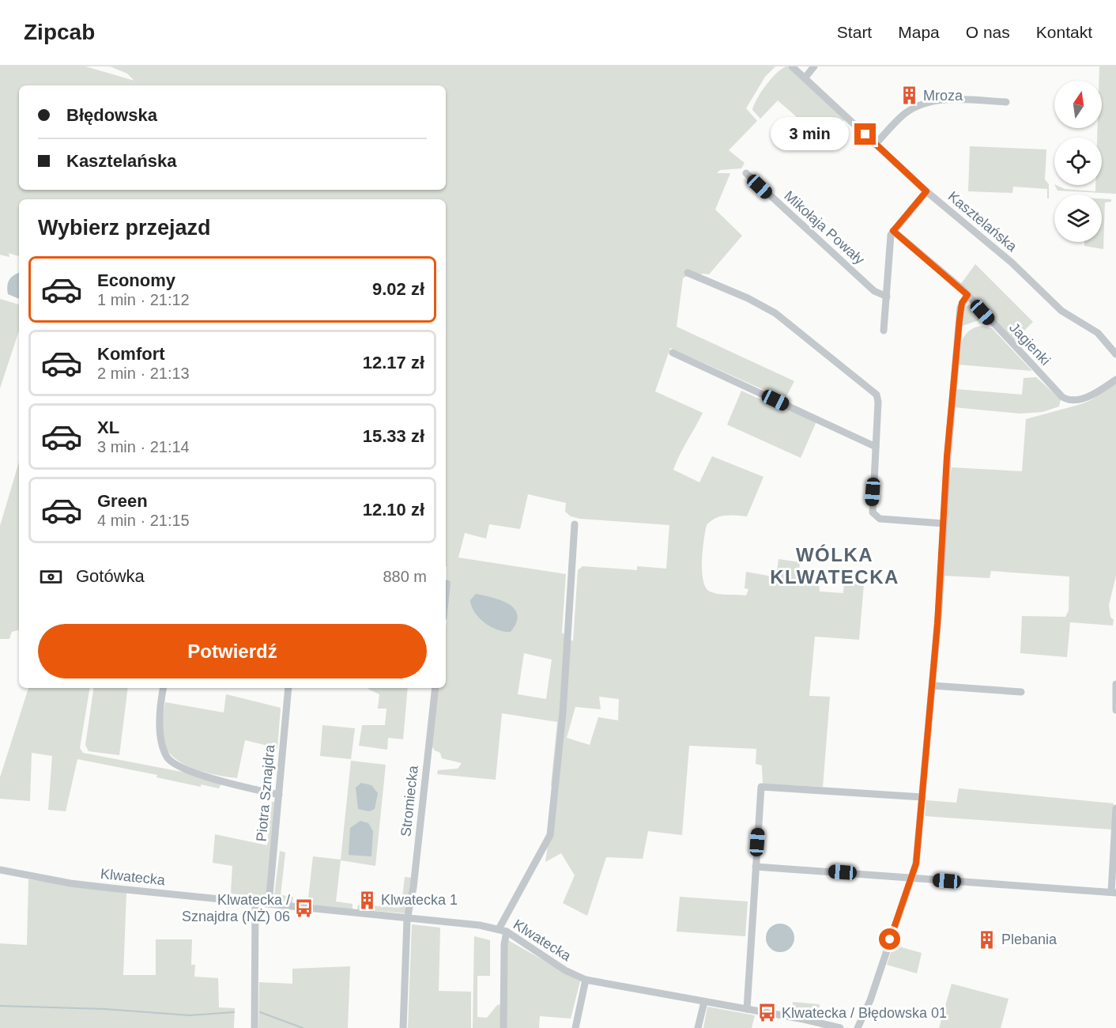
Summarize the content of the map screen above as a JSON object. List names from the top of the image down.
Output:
{
  "streets": {
    "street": [
      "Kasztelańska",
      "Mikołaja Powały",
      "Jagienki",
      "Piotra Sznajdra",
      "Stromiecka",
      "Klwatecka"
    ]
  },
  "crossings": [
    ["Piotra Sznajdra", "Klwatecka"],
    ["Stromiecka", "Klwatecka"]
  ],
  "districts": ["WÓLKA KLWATECKA"],
  "places": {
    "building": ["Mroza", "Klwatecka 1", "Plebania"],
    "bus stop": ["Klwatecka / Sznajdra (NŻ) 06", "Klwatecka / Błędowska 01"]
  },
  "north": "top",
  "page": {
    "header": "Zipcab",
    "nav": [
      "Start",
      "Mapa",
      "O nas",
      "Kontakt"
    ],
    "banner": ["Błędowska", "Kasztelańska"],
    "bubble": "3 min",
    "heading": "Wybierz przejazd",
    "list": [
      {
        "name": "Economy",
        "note": "1 min · 21:12",
        "value": "9.02 zł"
      },
      {
        "name": "Komfort",
        "note": "2 min · 21:13",
        "value": "12.17 zł"
      },
      {
        "name": "XL",
        "note": "3 min · 21:14",
        "value": "15.33 zł"
      },
      {
        "name": "Green",
        "note": "4 min · 21:15",
        "value": "12.10 zł"
      }
    ],
    "pay": ["Gotówka", "880 m"],
    "buttons": "Potwierdź"
  }
}
